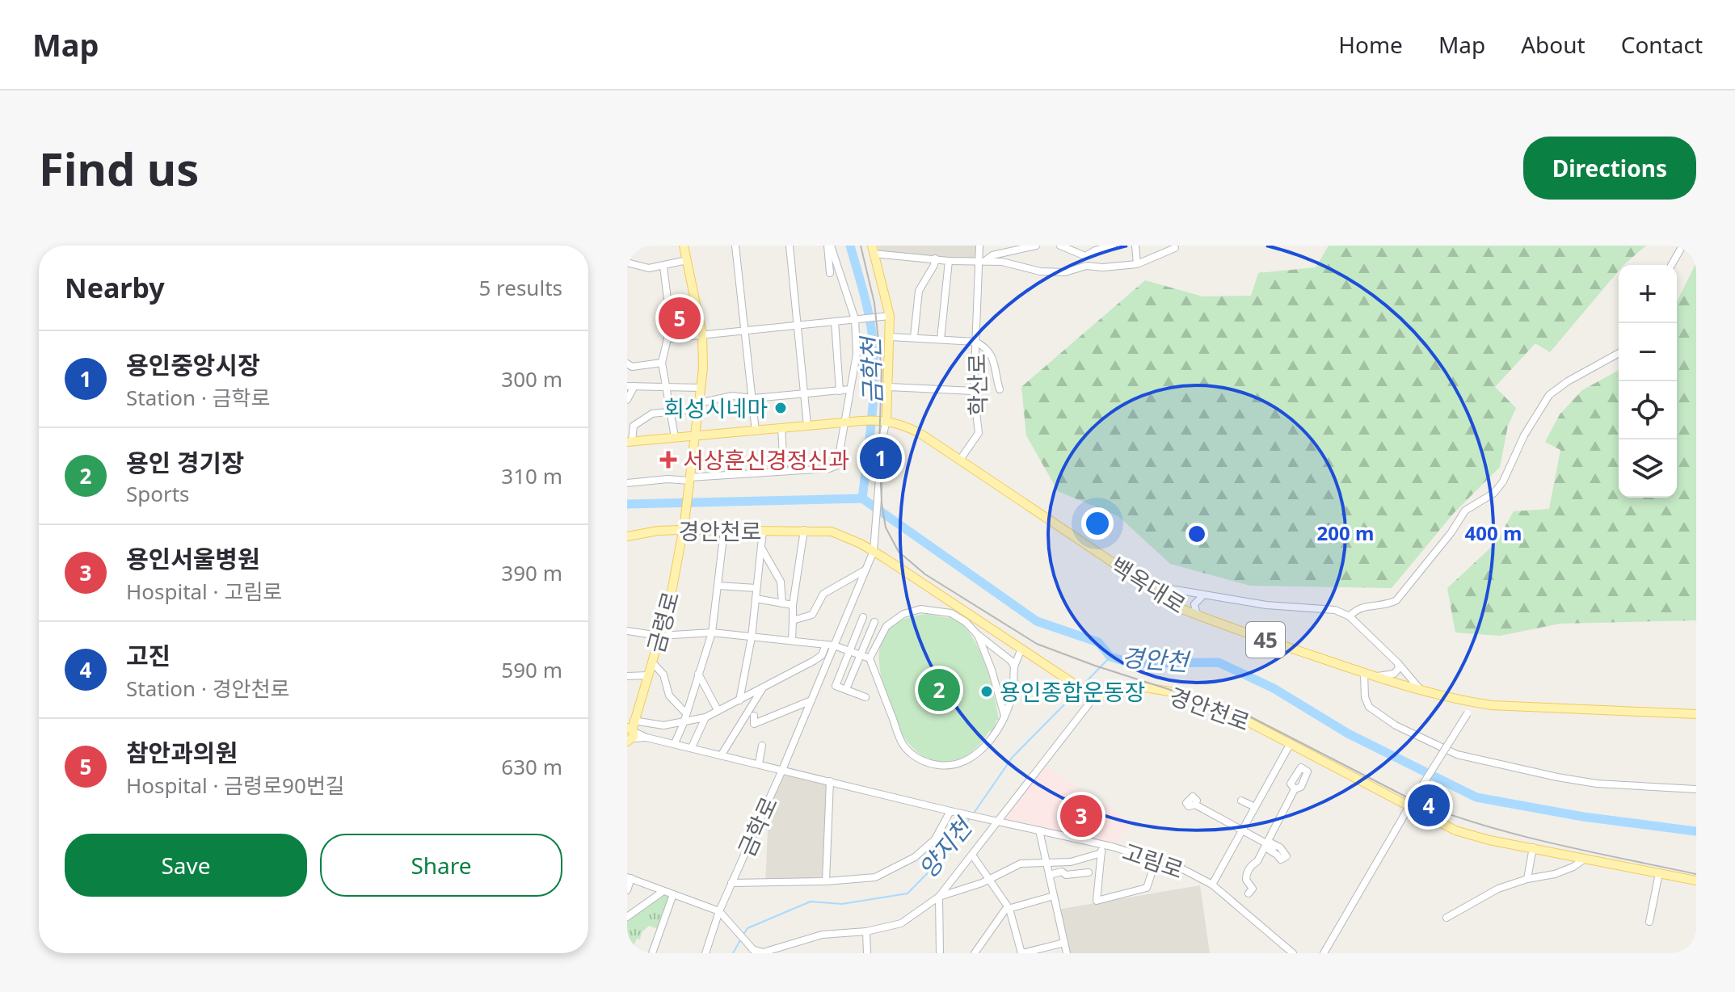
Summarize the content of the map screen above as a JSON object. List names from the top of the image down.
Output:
{
  "streets": {
    "main road": [
      "경안천로",
      "백옥대로",
      "금령로",
      "45"
    ],
    "street": ["학산로", "금학로", "고림로"]
  },
  "crossings": [
    ["학산로", "백옥대로"],
    ["경안천로", "금령로"],
    ["경안천로", "금학로"],
    ["백옥대로", "금학로"],
    ["금령로", "고림로"],
    ["금학로", "고림로"]
  ],
  "water": ["금학천", "경안천", "양지천"],
  "places": {
    "other": ["회성시네마", "용인종합운동장"],
    "health": ["서상훈신경정신과"]
  },
  "page": {
    "header": "Map",
    "nav": [
      "Home",
      "Map",
      "About",
      "Contact"
    ],
    "buttons": [
      "Directions",
      ["Save", "Share"]
    ],
    "title": "Find us",
    "heading": ["Nearby", "5 results"],
    "map_buttons": ["+", "−"],
    "pins": [
      "5",
      "1",
      "2",
      "4",
      "3"
    ],
    "list": [
      {
        "mark": "1",
        "name": "용인중앙시장",
        "note": "Station · 금학로",
        "value": "300 m"
      },
      {
        "mark": "2",
        "name": "용인 경기장",
        "note": "Sports",
        "value": "310 m"
      },
      {
        "mark": "3",
        "name": "용인서울병원",
        "note": "Hospital · 고림로",
        "value": "390 m"
      },
      {
        "mark": "4",
        "name": "고진",
        "note": "Station · 경안천로",
        "value": "590 m"
      },
      {
        "mark": "5",
        "name": "참안과의원",
        "note": "Hospital · 금령로90번길",
        "value": "630 m"
      }
    ]
  },
  "rings": ["200 m", "400 m"]
}
